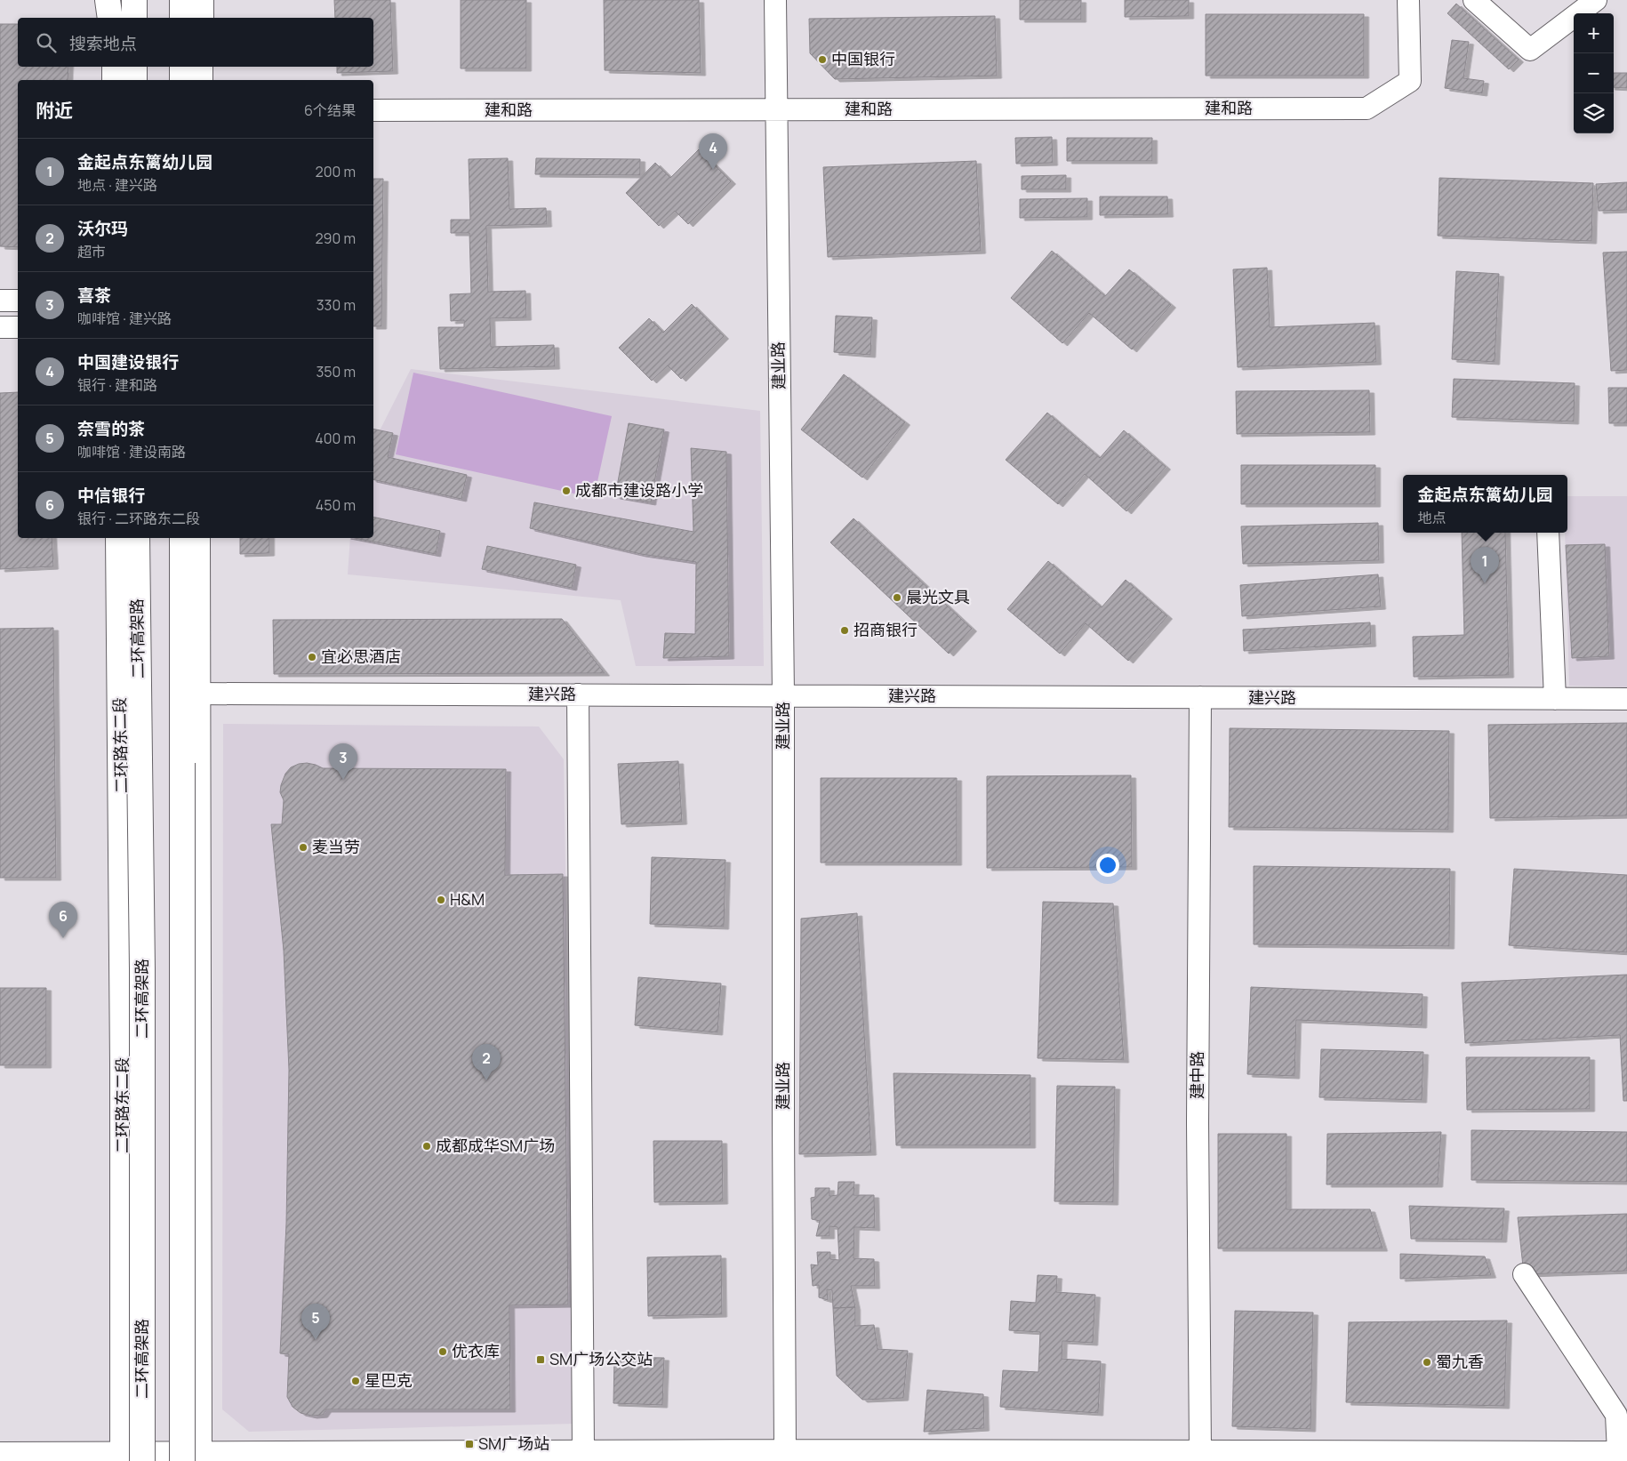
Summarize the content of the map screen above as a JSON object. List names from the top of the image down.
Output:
{
  "streets": {
    "main road": ["二环高架路", "二环路东二段"],
    "street": [
      "建和路",
      "建业路",
      "建兴路",
      "建中路"
    ]
  },
  "crossings": [
    ["建和路", "建业路"],
    ["建业路", "建兴路"],
    ["二环高架路", "二环路东二段"],
    ["建兴路", "建中路"]
  ],
  "places": {
    "other": [
      "中国银行",
      "成都市建设路小学",
      "晨光文具",
      "招商银行",
      "宜必思酒店",
      "麦当劳",
      "H&M",
      "成都成华SM广场",
      "优衣库",
      "蜀九香",
      "星巴克"
    ],
    "transit": ["SM广场公交站", "SM广场站"]
  },
  "page": {
    "map_buttons": ["+", "−"],
    "search": "搜索地点",
    "heading": ["附近", "6个结果"],
    "pins": [
      "4",
      "1",
      "3",
      "6",
      "2",
      "5"
    ],
    "list": [
      {
        "mark": "1",
        "name": "金起点东篱幼儿园",
        "note": "地点 · 建兴路",
        "value": "200 m"
      },
      {
        "mark": "2",
        "name": "沃尔玛",
        "note": "超市",
        "value": "290 m"
      },
      {
        "mark": "3",
        "name": "喜茶",
        "note": "咖啡馆 · 建兴路",
        "value": "330 m"
      },
      {
        "mark": "4",
        "name": "中国建设银行",
        "note": "银行 · 建和路",
        "value": "350 m"
      },
      {
        "mark": "5",
        "name": "奈雪的茶",
        "note": "咖啡馆 · 建设南路",
        "value": "400 m"
      },
      {
        "mark": "6",
        "name": "中信银行",
        "note": "银行 · 二环路东二段",
        "value": "450 m"
      }
    ],
    "popup": ["金起点东篱幼儿园", "地点"]
  }
}
